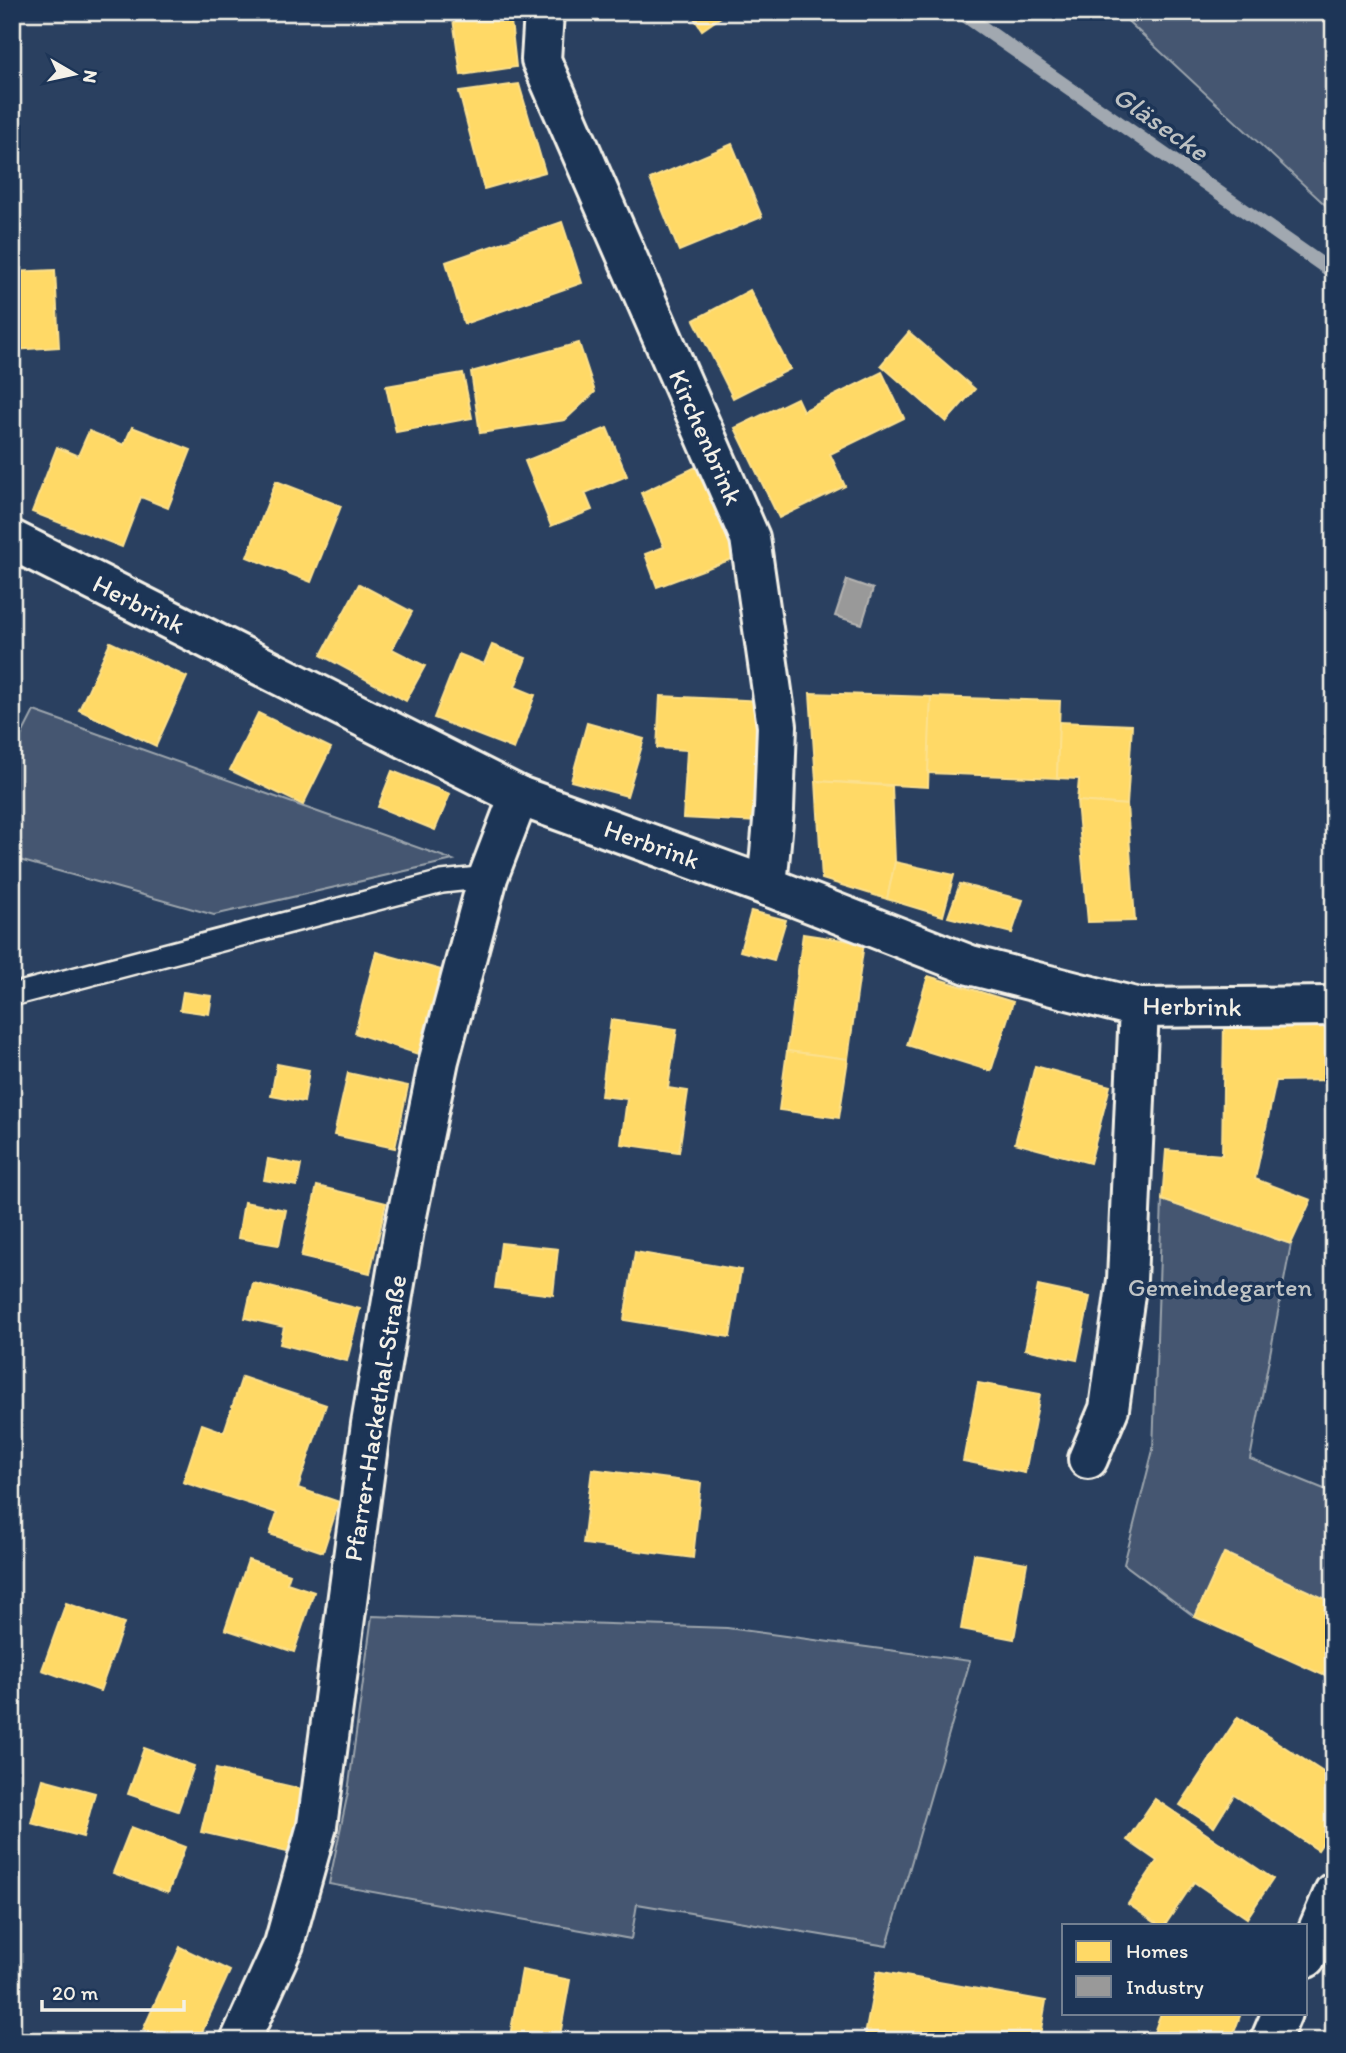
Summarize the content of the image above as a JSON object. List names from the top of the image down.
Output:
{
  "streets": {
    "street": ["Kirchenbrink", "Herbrink", "Pfarrer-Hackethal-Straße"]
  },
  "crossings": [
    ["Kirchenbrink", "Herbrink"],
    ["Herbrink", "Pfarrer-Hackethal-Straße"]
  ],
  "water": ["Gläsecke"],
  "parks": ["Gemeindegarten"],
  "legend": ["Homes", "Industry"],
  "scale_bar": "20 m",
  "north": "right"
}
